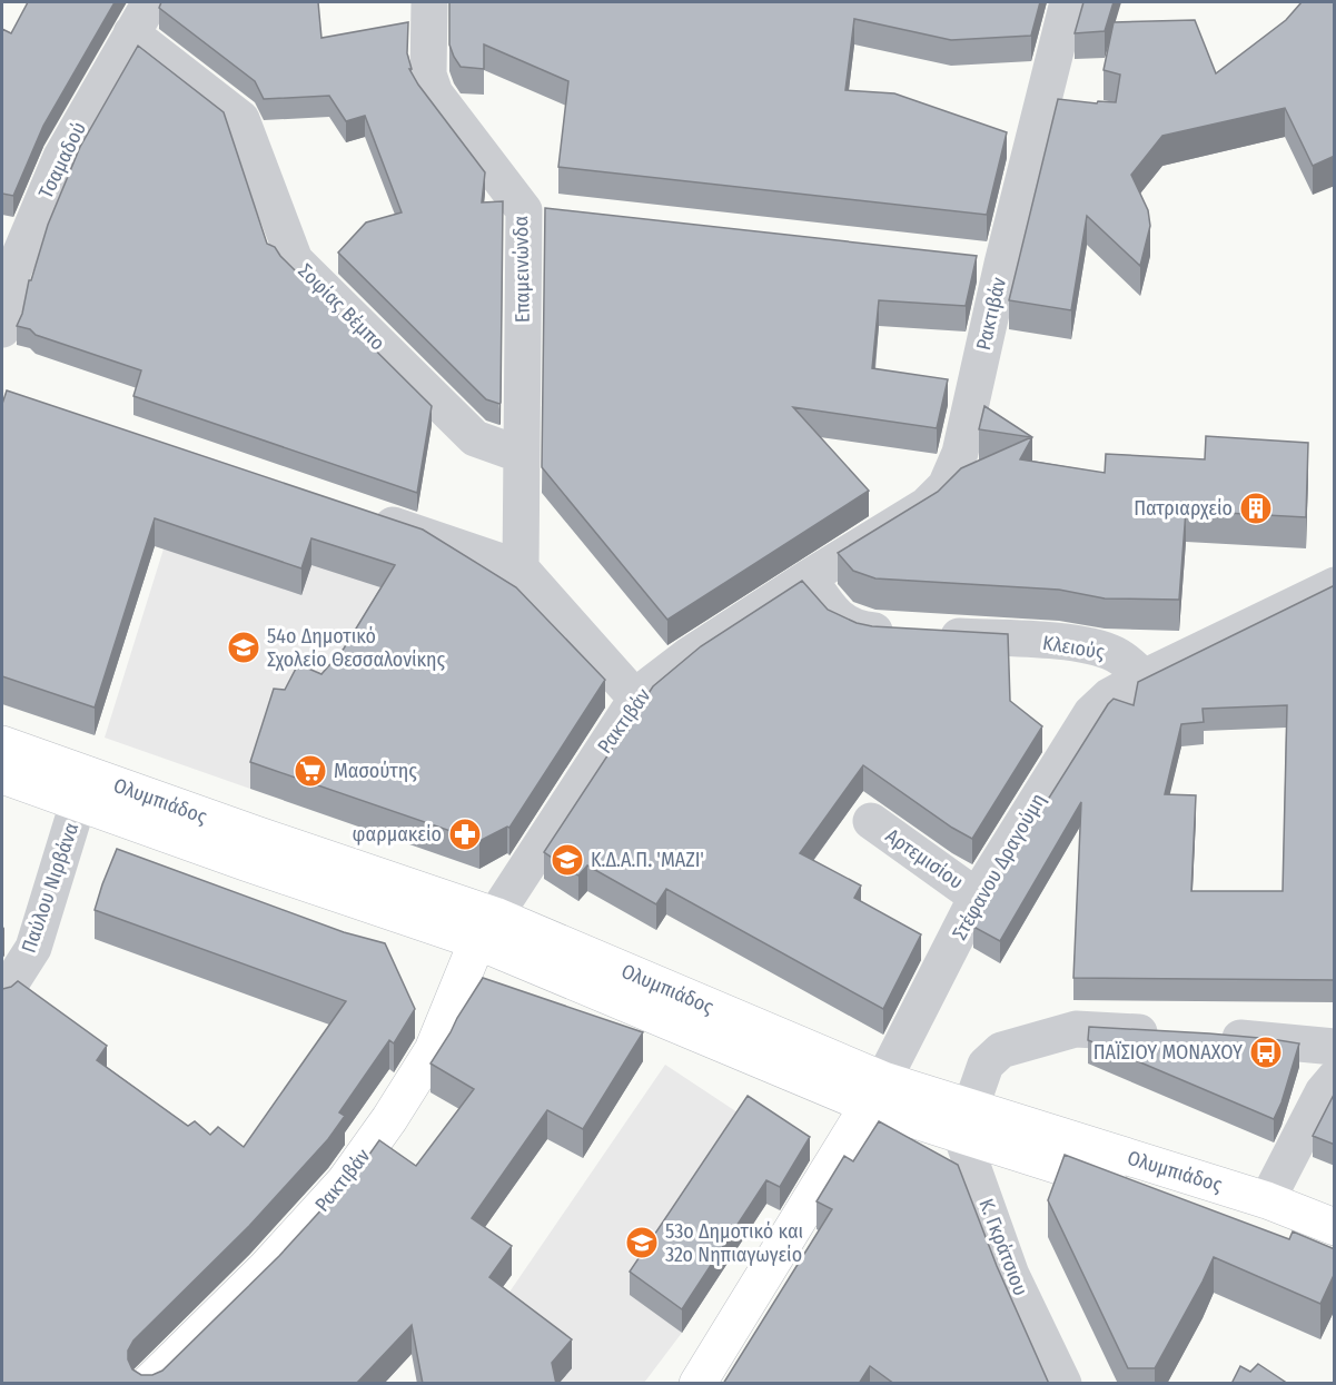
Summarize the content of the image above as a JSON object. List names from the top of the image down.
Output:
{
  "streets": {
    "main road": ["Ρακτιβάν", "Ολυμπιάδος"],
    "street": [
      "Τσαμαδού",
      "Επαμεινώνδα",
      "Σοφίας Βέμπο",
      "Κλειούς",
      "Αρτεμισίου",
      "Στέφανου Δραγούμη",
      "Παύλου Νιρβάνα",
      "Κ. Γκράτσιου"
    ]
  },
  "crossings": [
    ["Τσαμαδού", "Σοφίας Βέμπο"],
    ["Επαμεινώνδα", "Σοφίας Βέμπο"],
    ["Ρακτιβάν", "Κλειούς"],
    ["Ρακτιβάν", "Ολυμπιάδος"],
    ["Κλειούς", "Στέφανου Δραγούμη"],
    ["Ολυμπιάδος", "Στέφανου Δραγούμη"],
    ["Ολυμπιάδος", "Παύλου Νιρβάνα"],
    ["Ολυμπιάδος", "Κ. Γκράτσιου"],
    ["Αρτεμισίου", "Στέφανου Δραγούμη"]
  ],
  "places": {
    "building": ["Πατριαρχείο"],
    "school or university": ["54ο Δημοτικό Σχολείο Θεσσαλονίκης", "Κ.Δ.Α.Π. 'ΜΑΖΙ'", "53ο Δημοτικό και 32ο Νηπιαγωγείο"],
    "supermarket": ["Μασούτης"],
    "pharmacy": ["φαρμακείο"],
    "bus stop": ["ΠΑΪΣΙΟΥ ΜΟΝΑΧΟΥ"]
  }
}
